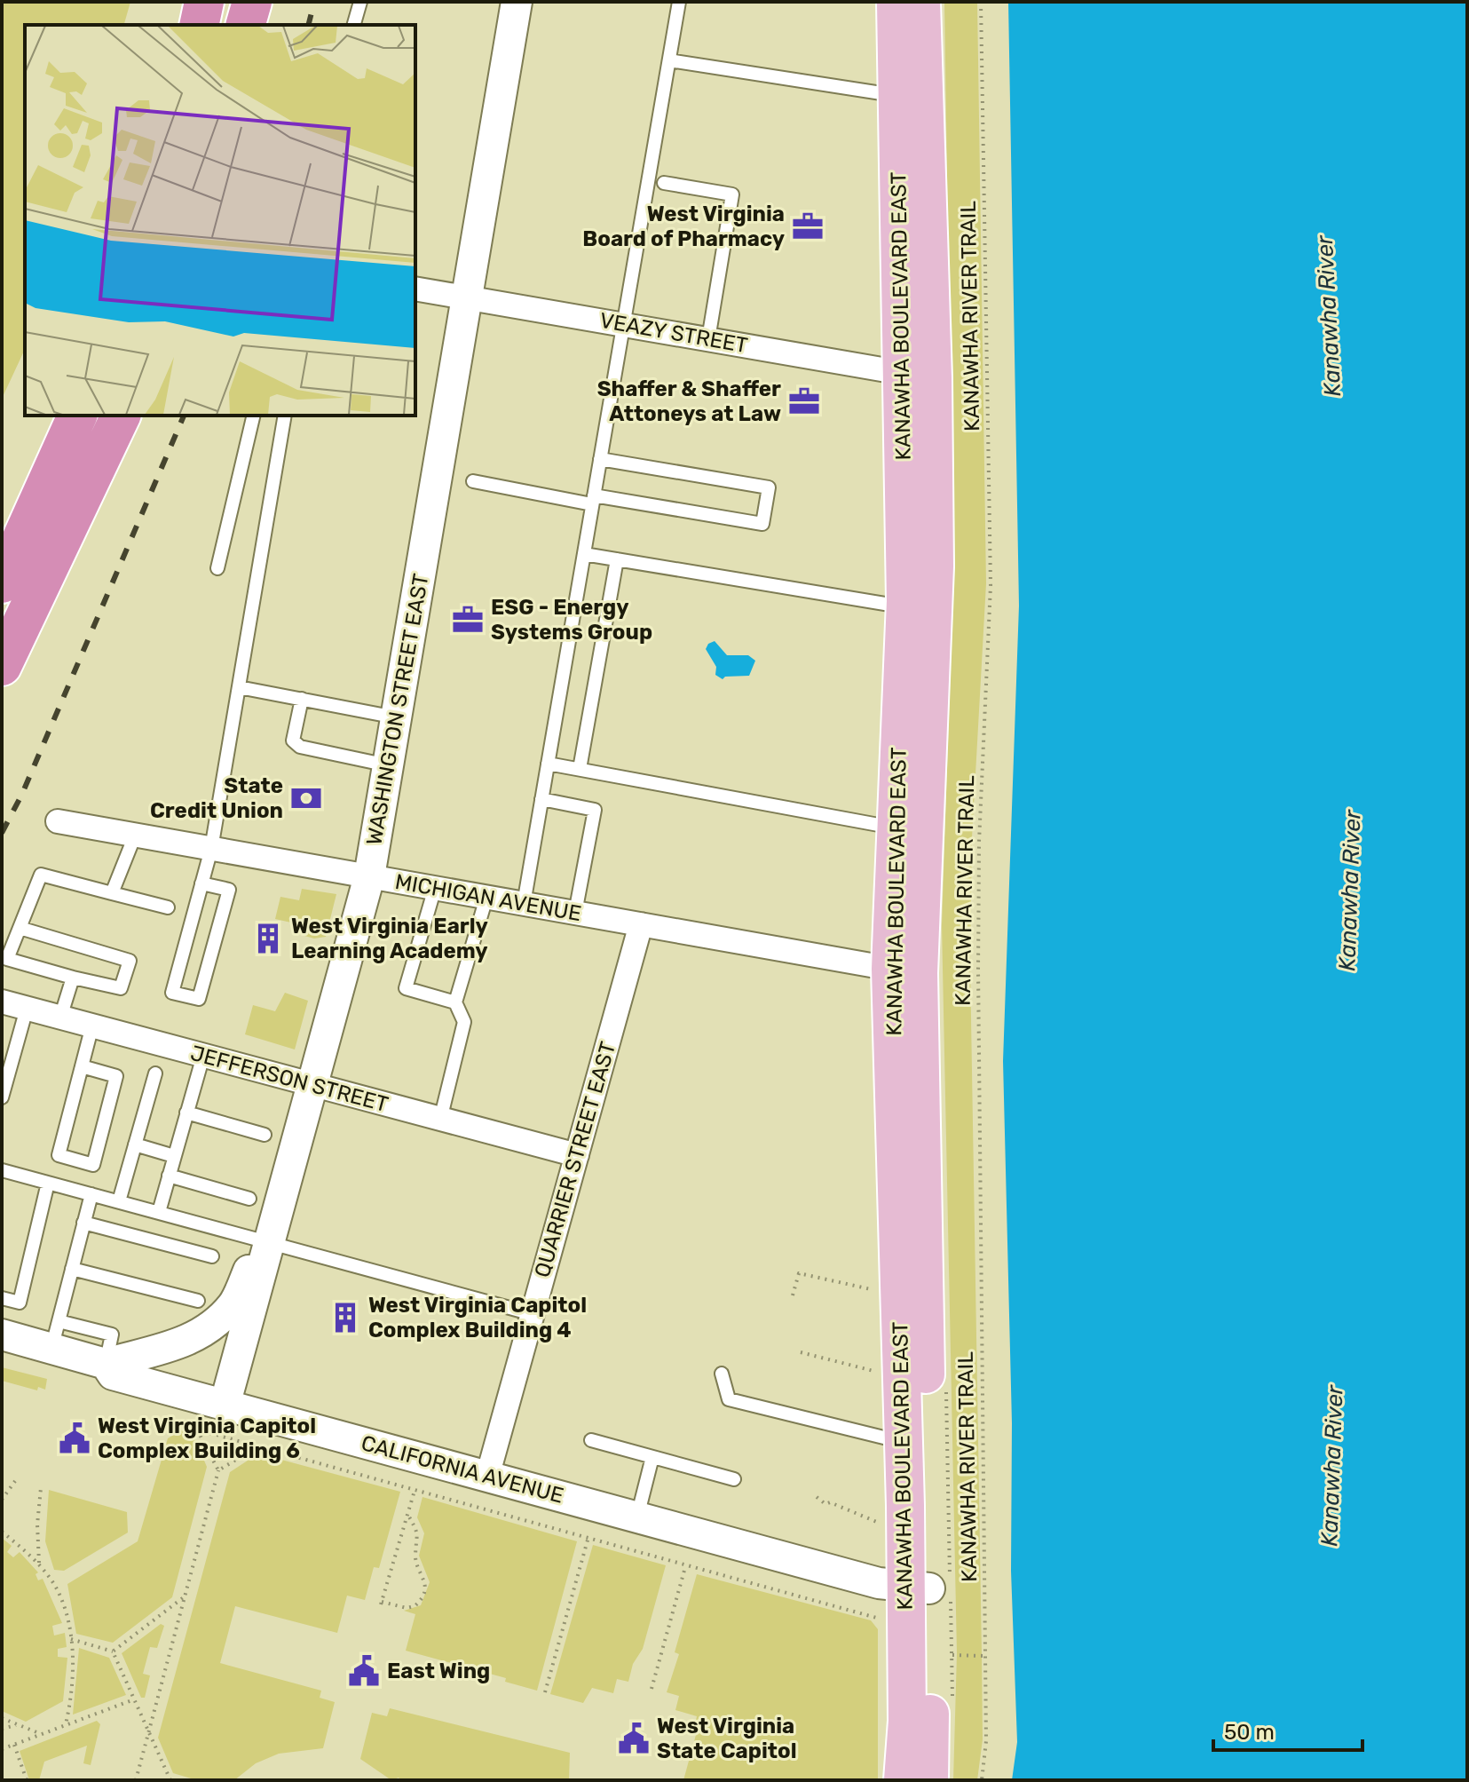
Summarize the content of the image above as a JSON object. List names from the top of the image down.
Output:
{
  "streets": {
    "main road": ["KANAWHA BOULEVARD EAST"],
    "street": [
      "VEAZY STREET",
      "WASHINGTON STREET EAST",
      "MICHIGAN AVENUE",
      "JEFFERSON STREET",
      "QUARRIER STREET EAST",
      "CALIFORNIA AVENUE"
    ],
    "path": ["KANAWHA RIVER TRAIL"]
  },
  "crossings": [
    ["KANAWHA BOULEVARD EAST", "VEAZY STREET"],
    ["KANAWHA BOULEVARD EAST", "MICHIGAN AVENUE"],
    ["KANAWHA BOULEVARD EAST", "CALIFORNIA AVENUE"],
    ["VEAZY STREET", "WASHINGTON STREET EAST"],
    ["WASHINGTON STREET EAST", "MICHIGAN AVENUE"],
    ["WASHINGTON STREET EAST", "JEFFERSON STREET"],
    ["WASHINGTON STREET EAST", "CALIFORNIA AVENUE"],
    ["MICHIGAN AVENUE", "QUARRIER STREET EAST"],
    ["JEFFERSON STREET", "QUARRIER STREET EAST"],
    ["QUARRIER STREET EAST", "CALIFORNIA AVENUE"]
  ],
  "water": ["Kanawha River"],
  "places": {
    "office": ["West Virginia Board of Pharmacy", "Shaffer & Shaffer Attoneys at Law", "ESG - Energy Systems Group"],
    "bank": ["State Credit Union"],
    "building": ["West Virginia Early Learning Academy", "West Virginia Capitol Complex Building 4"],
    "public building": ["West Virginia Capitol Complex Building 6", "East Wing", "West Virginia State Capitol"]
  },
  "scale_bar": "50 m"
}
